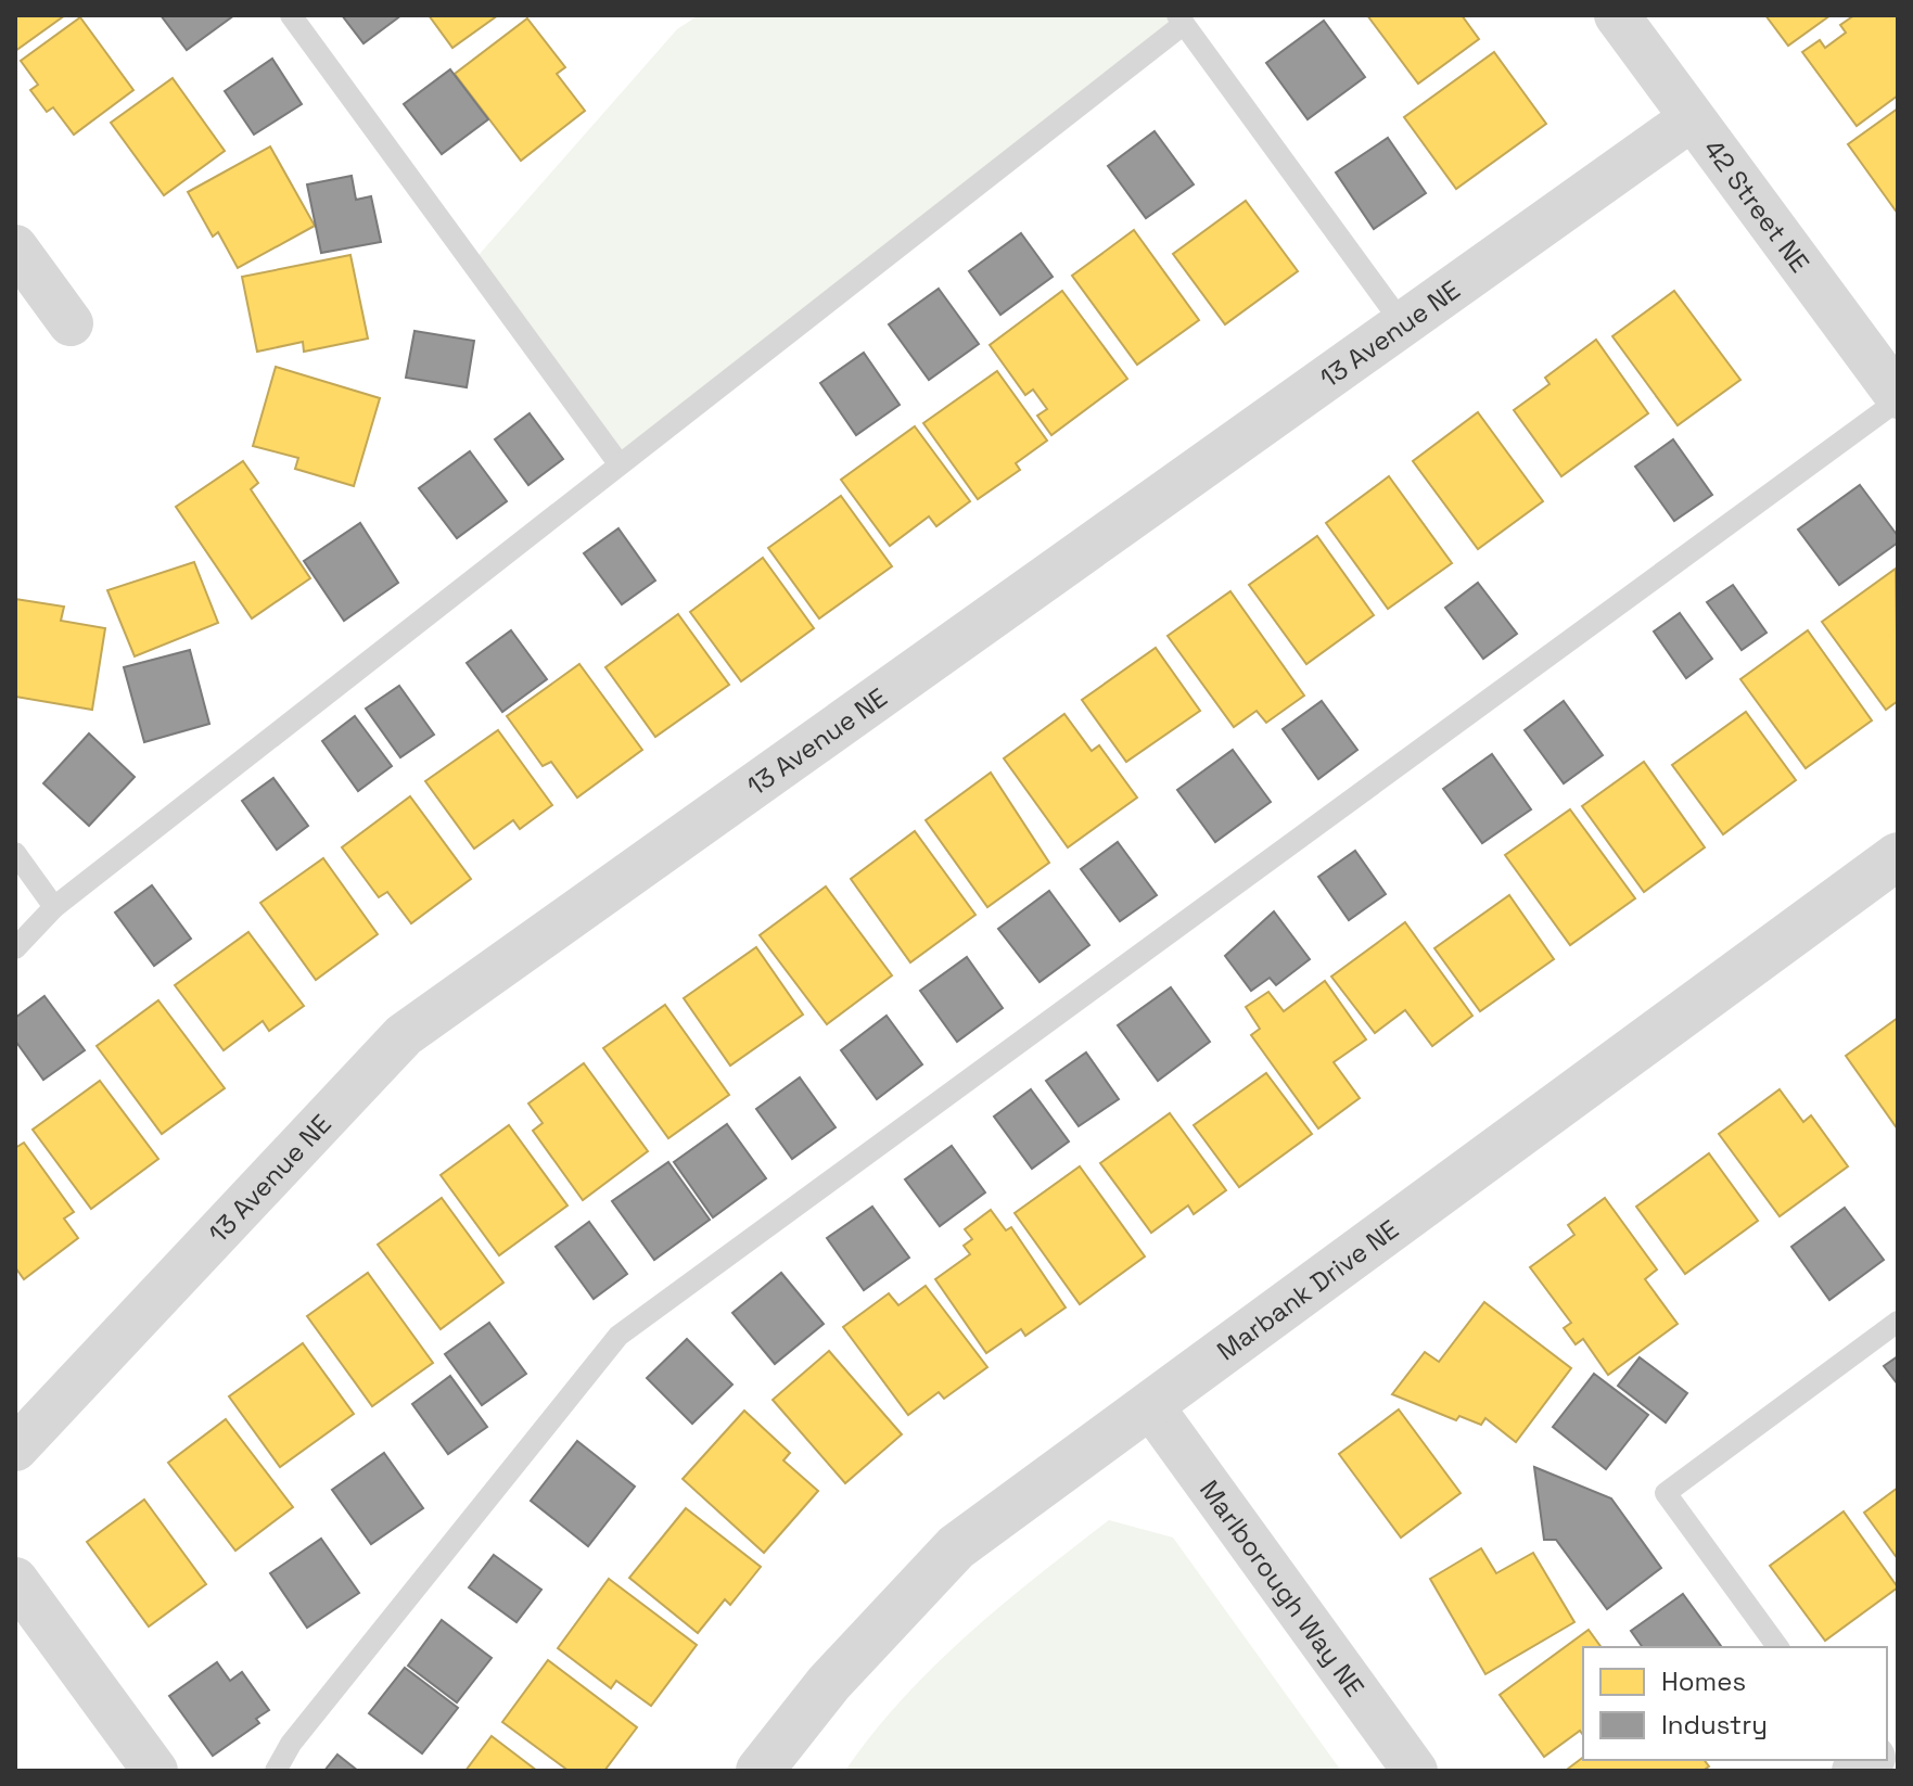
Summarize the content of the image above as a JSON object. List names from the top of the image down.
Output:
{
  "streets": {
    "street": [
      "42 Street NE",
      "13 Avenue NE",
      "Marbank Drive NE",
      "Marlborough Way NE"
    ]
  },
  "crossings": [
    ["42 Street NE", "13 Avenue NE"],
    ["Marbank Drive NE", "Marlborough Way NE"]
  ],
  "legend": ["Homes", "Industry"]
}
